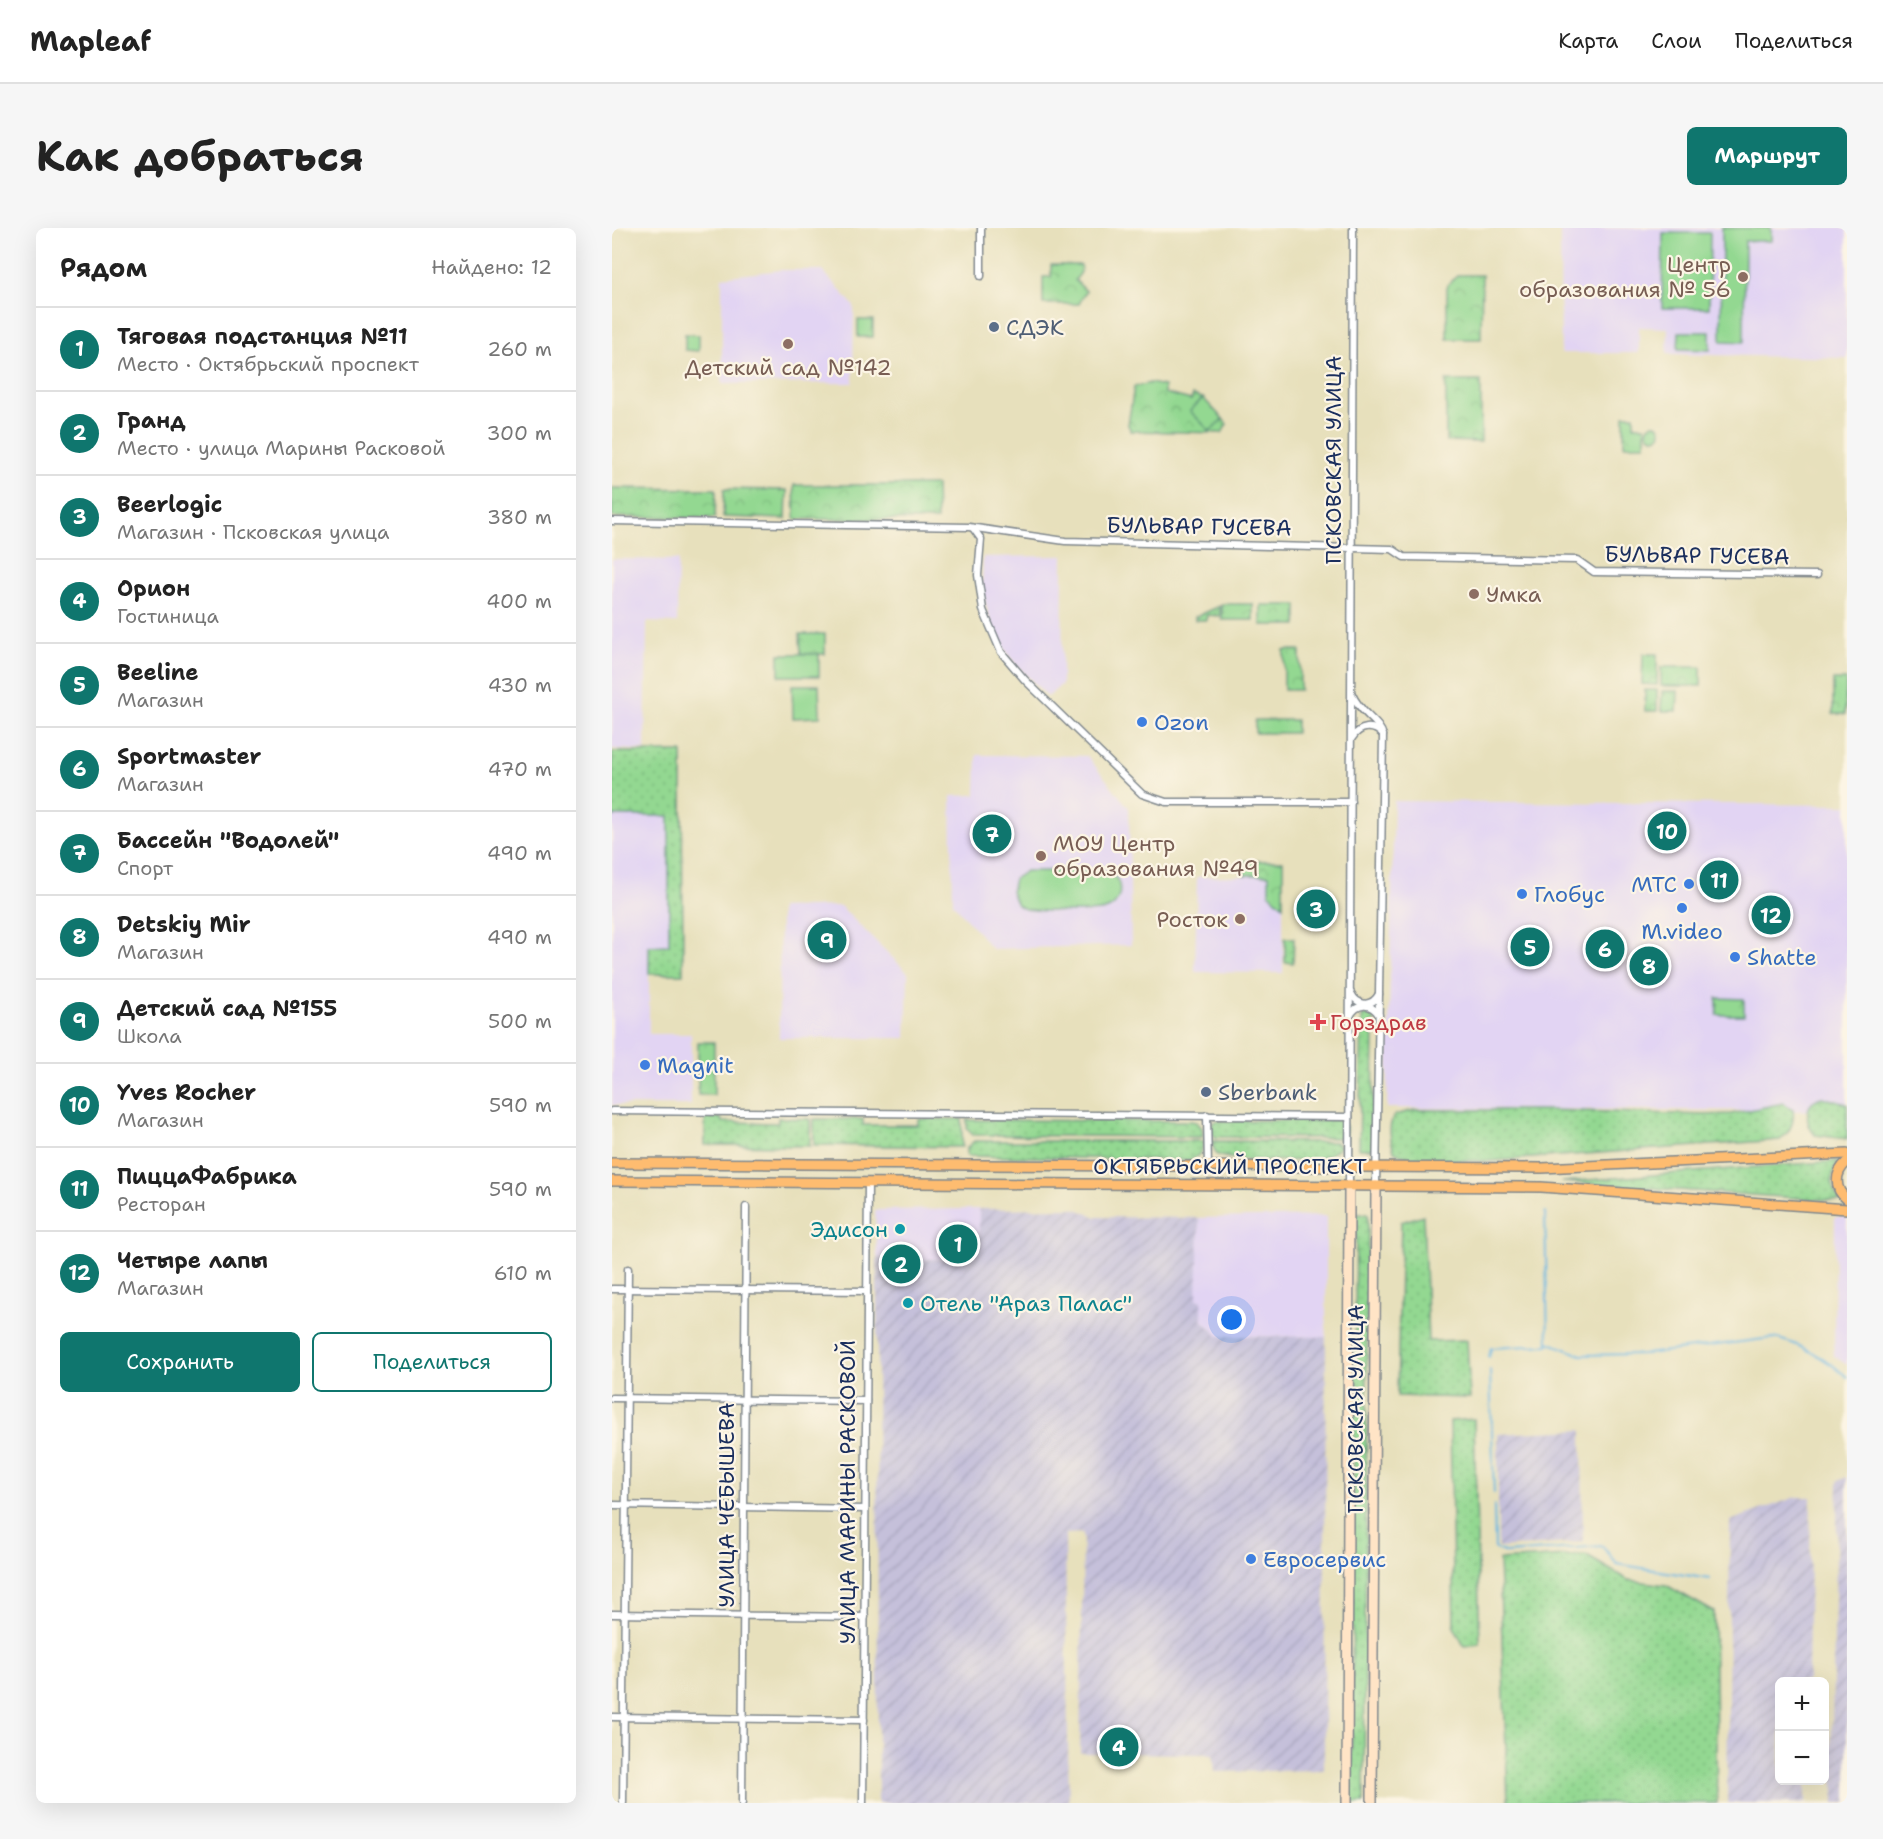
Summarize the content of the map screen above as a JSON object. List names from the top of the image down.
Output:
{
  "streets": {
    "main road": ["ПСКОВСКАЯ УЛИЦА", "ОКТЯБРЬСКИЙ ПРОСПЕКТ"],
    "street": ["БУЛЬВАР ГУСЕВА", "УЛИЦА МАРИНЫ РАСКОВОЙ", "УЛИЦА ЧЕБЫШЕВА"]
  },
  "crossings": [
    ["ПСКОВСКАЯ УЛИЦА", "БУЛЬВАР ГУСЕВА"],
    ["ПСКОВСКАЯ УЛИЦА", "ОКТЯБРЬСКИЙ ПРОСПЕКТ"],
    ["ОКТЯБРЬСКИЙ ПРОСПЕКТ", "УЛИЦА МАРИНЫ РАСКОВОЙ"]
  ],
  "places": {
    "other": [
      "Центр образования № 56",
      "СДЭК",
      "Детский сад №142",
      "Умка",
      "Ozon",
      "МОУ Центр образования №49",
      "МТС",
      "Глобус",
      "M.video",
      "Росток",
      "Shatte",
      "Magnit",
      "Sberbank",
      "Эдисон",
      "Отель \"Араз Палас\"",
      "Евросервис"
    ],
    "health": ["Горздрав"]
  },
  "page": {
    "header": "Mapleaf",
    "nav": ["Карта", "Слои", "Поделиться"],
    "buttons": [
      "Маршрут",
      ["Сохранить", "Поделиться"]
    ],
    "title": "Как добраться",
    "heading": ["Рядом", "Найдено: 12"],
    "list": [
      {
        "mark": "1",
        "name": "Тяговая подстанция №11",
        "note": "Место · Октябрьский проспект",
        "value": "260 m"
      },
      {
        "mark": "2",
        "name": "Гранд",
        "note": "Место · улица Марины Расковой",
        "value": "300 m"
      },
      {
        "mark": "3",
        "name": "Beerlogic",
        "note": "Магазин · Псковская улица",
        "value": "380 m"
      },
      {
        "mark": "4",
        "name": "Орион",
        "note": "Гостиница",
        "value": "400 m"
      },
      {
        "mark": "5",
        "name": "Beeline",
        "note": "Магазин",
        "value": "430 m"
      },
      {
        "mark": "6",
        "name": "Sportmaster",
        "note": "Магазин",
        "value": "470 m"
      },
      {
        "mark": "7",
        "name": "Бассейн \"Водолей\"",
        "note": "Спорт",
        "value": "490 m"
      },
      {
        "mark": "8",
        "name": "Detskiy Mir",
        "note": "Магазин",
        "value": "490 m"
      },
      {
        "mark": "9",
        "name": "Детский сад №155",
        "note": "Школа",
        "value": "500 m"
      },
      {
        "mark": "10",
        "name": "Yves Rocher",
        "note": "Магазин",
        "value": "590 m"
      },
      {
        "mark": "11",
        "name": "ПиццаФабрика",
        "note": "Ресторан",
        "value": "590 m"
      },
      {
        "mark": "12",
        "name": "Четыре лапы",
        "note": "Магазин",
        "value": "610 m"
      }
    ],
    "pins": [
      "10",
      "7",
      "11",
      "3",
      "12",
      "9",
      "5",
      "6",
      "8",
      "1",
      "2",
      "4"
    ],
    "map_buttons": ["+", "−"]
  }
}
